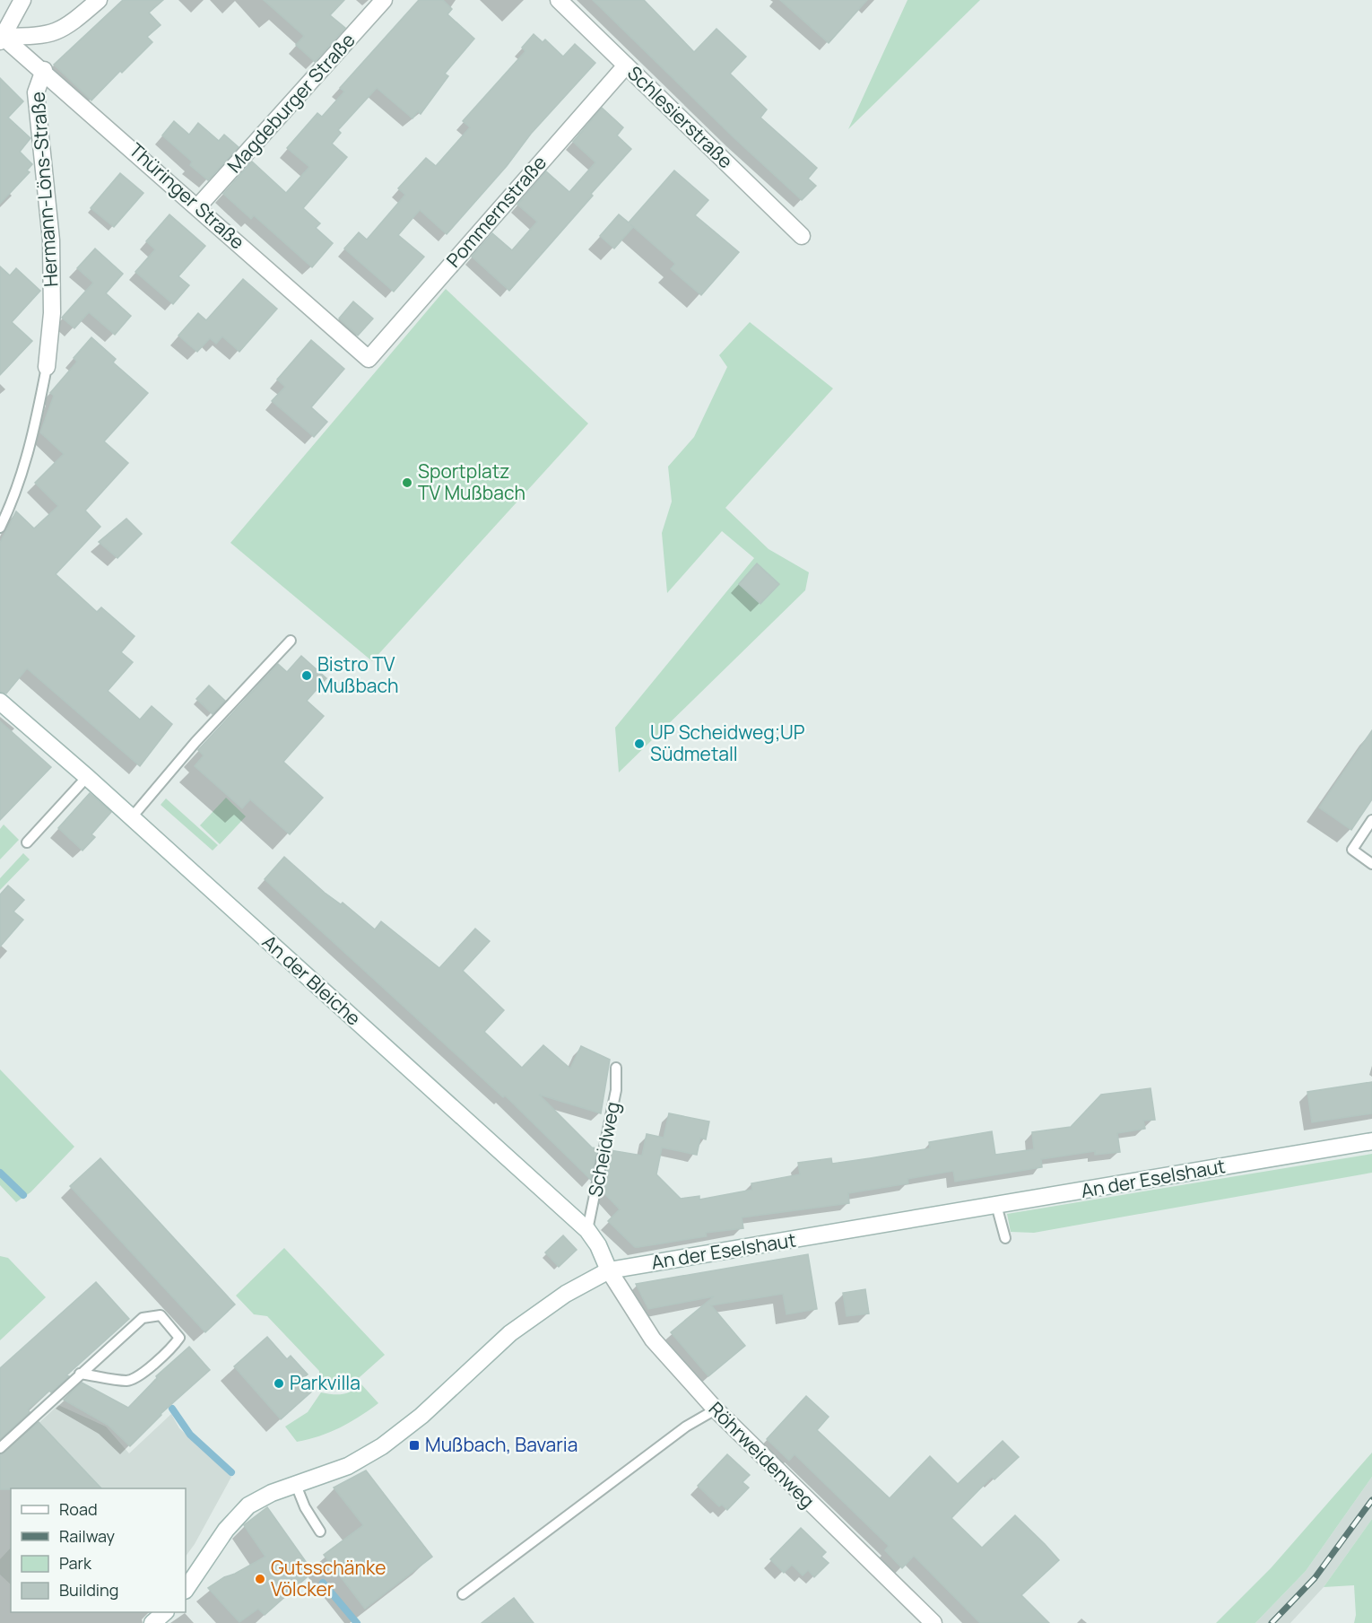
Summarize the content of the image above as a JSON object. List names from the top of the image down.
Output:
{
  "streets": {
    "street": [
      "Magdeburger Straße",
      "Schlesierstraße",
      "Hermann-Löns-Straße",
      "Thüringer Straße",
      "Pommernstraße",
      "An der Bleiche",
      "An der Eselshaut",
      "Röhrweidenweg"
    ],
    "lane": ["Scheidweg"]
  },
  "crossings": [
    ["Magdeburger Straße", "Thüringer Straße"],
    ["Schlesierstraße", "Pommernstraße"],
    ["Hermann-Löns-Straße", "Thüringer Straße"],
    ["Thüringer Straße", "Pommernstraße"],
    ["An der Bleiche", "Scheidweg"],
    ["An der Bleiche", "An der Eselshaut"],
    ["An der Bleiche", "Röhrweidenweg"],
    ["An der Eselshaut", "Röhrweidenweg"]
  ],
  "places": {
    "other": [
      "Sportplatz TV Mußbach",
      "Bistro TV Mußbach",
      "UP Scheidweg;UP Südmetall",
      "Parkvilla",
      "Gutsschänke Völcker"
    ],
    "transit": ["Mußbach, Bavaria"]
  },
  "legend": [
    "Road",
    "Railway",
    "Park",
    "Building"
  ]
}
